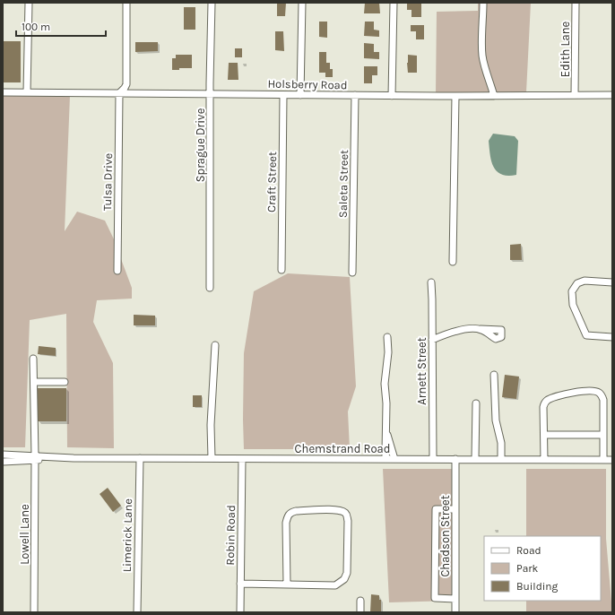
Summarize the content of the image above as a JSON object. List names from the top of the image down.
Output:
{
  "streets": {
    "street": [
      "Edith Lane",
      "Holsberry Road",
      "Sprague Drive",
      "Tulsa Drive",
      "Craft Street",
      "Saleta Street",
      "Arnett Street",
      "Chemstrand Road",
      "Lowell Lane",
      "Limerick Lane",
      "Robin Road",
      "Chadson Street"
    ]
  },
  "crossings": [
    ["Edith Lane", "Holsberry Road"],
    ["Holsberry Road", "Sprague Drive"],
    ["Holsberry Road", "Tulsa Drive"],
    ["Holsberry Road", "Craft Street"],
    ["Holsberry Road", "Saleta Street"],
    ["Arnett Street", "Chemstrand Road"],
    ["Chemstrand Road", "Lowell Lane"],
    ["Chemstrand Road", "Limerick Lane"],
    ["Chemstrand Road", "Robin Road"],
    ["Chemstrand Road", "Chadson Street"]
  ],
  "legend": ["Road", "Park", "Building"],
  "scale_bar": "100 m"
}
